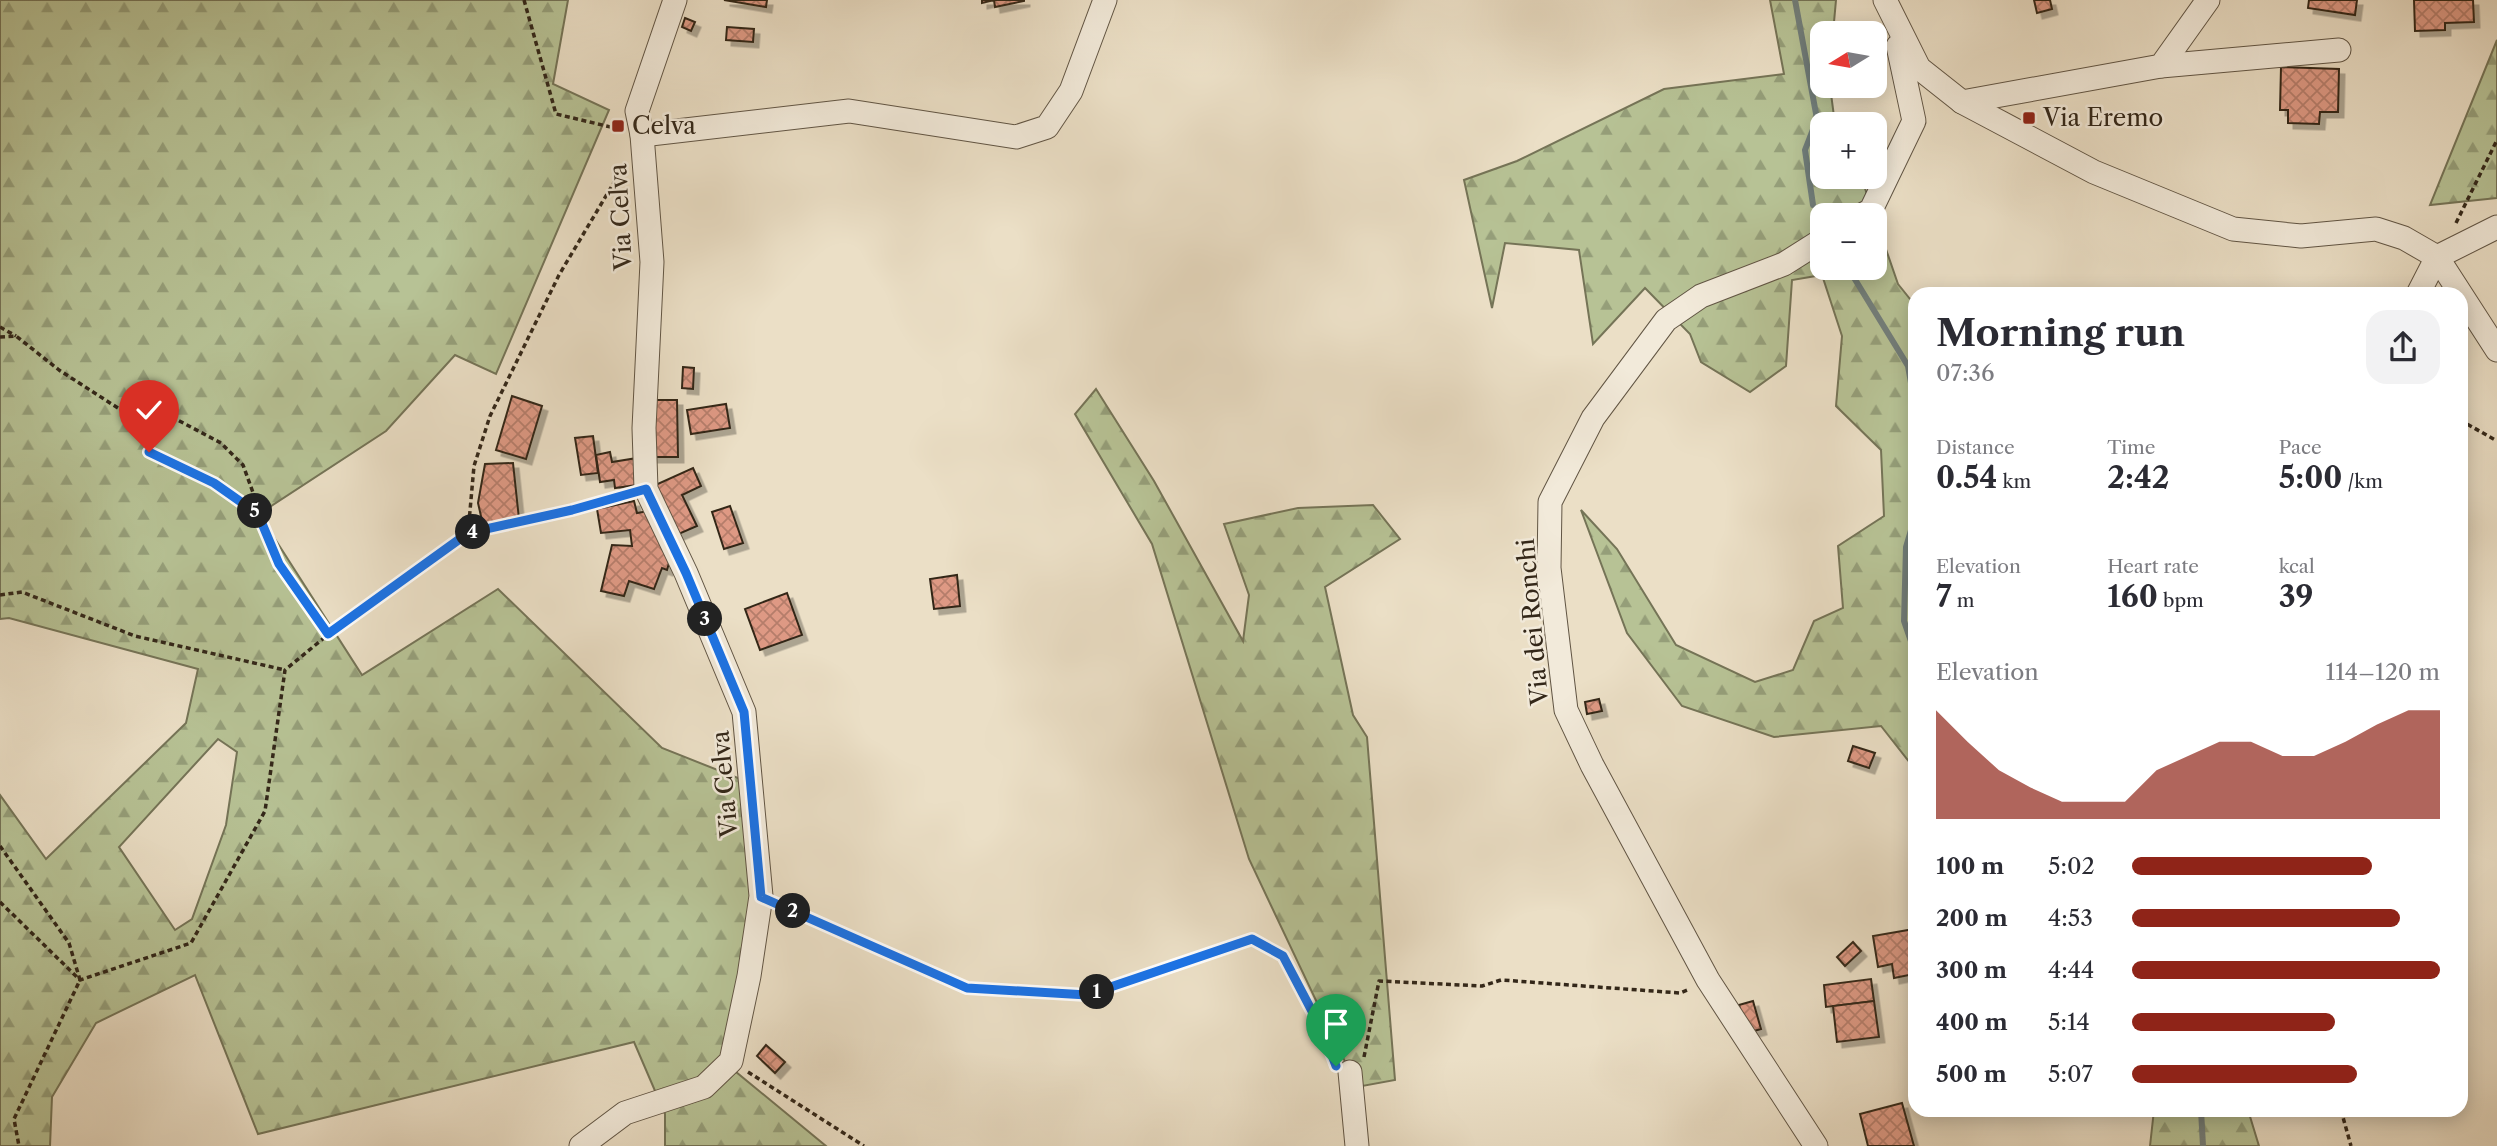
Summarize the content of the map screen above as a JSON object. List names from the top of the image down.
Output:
{
  "streets": {
    "street": ["Via Celva", "Via dei Ronchi"]
  },
  "places": {
    "transit": ["Via Eremo", "Celva"]
  },
  "north": "left",
  "page": {
    "map_buttons": ["+", "−"],
    "heading": ["Morning run", "07:36"],
    "stats": [
      ["Distance", "0.54 km"],
      ["Time", "2:42"],
      ["Pace", "5:00 /km"],
      ["Elevation", "7 m"],
      ["Heart rate", "160 bpm"],
      ["kcal", "39"]
    ],
    "pins": [
      "5",
      "4",
      "3",
      "2",
      "1"
    ],
    "chart": ["Elevation", "114–120 m"],
    "list": [
      {
        "name": "100 m",
        "note": "5:02"
      },
      {
        "name": "200 m",
        "note": "4:53"
      },
      {
        "name": "300 m",
        "note": "4:44"
      },
      {
        "name": "400 m",
        "note": "5:14"
      },
      {
        "name": "500 m",
        "note": "5:07"
      }
    ]
  }
}
